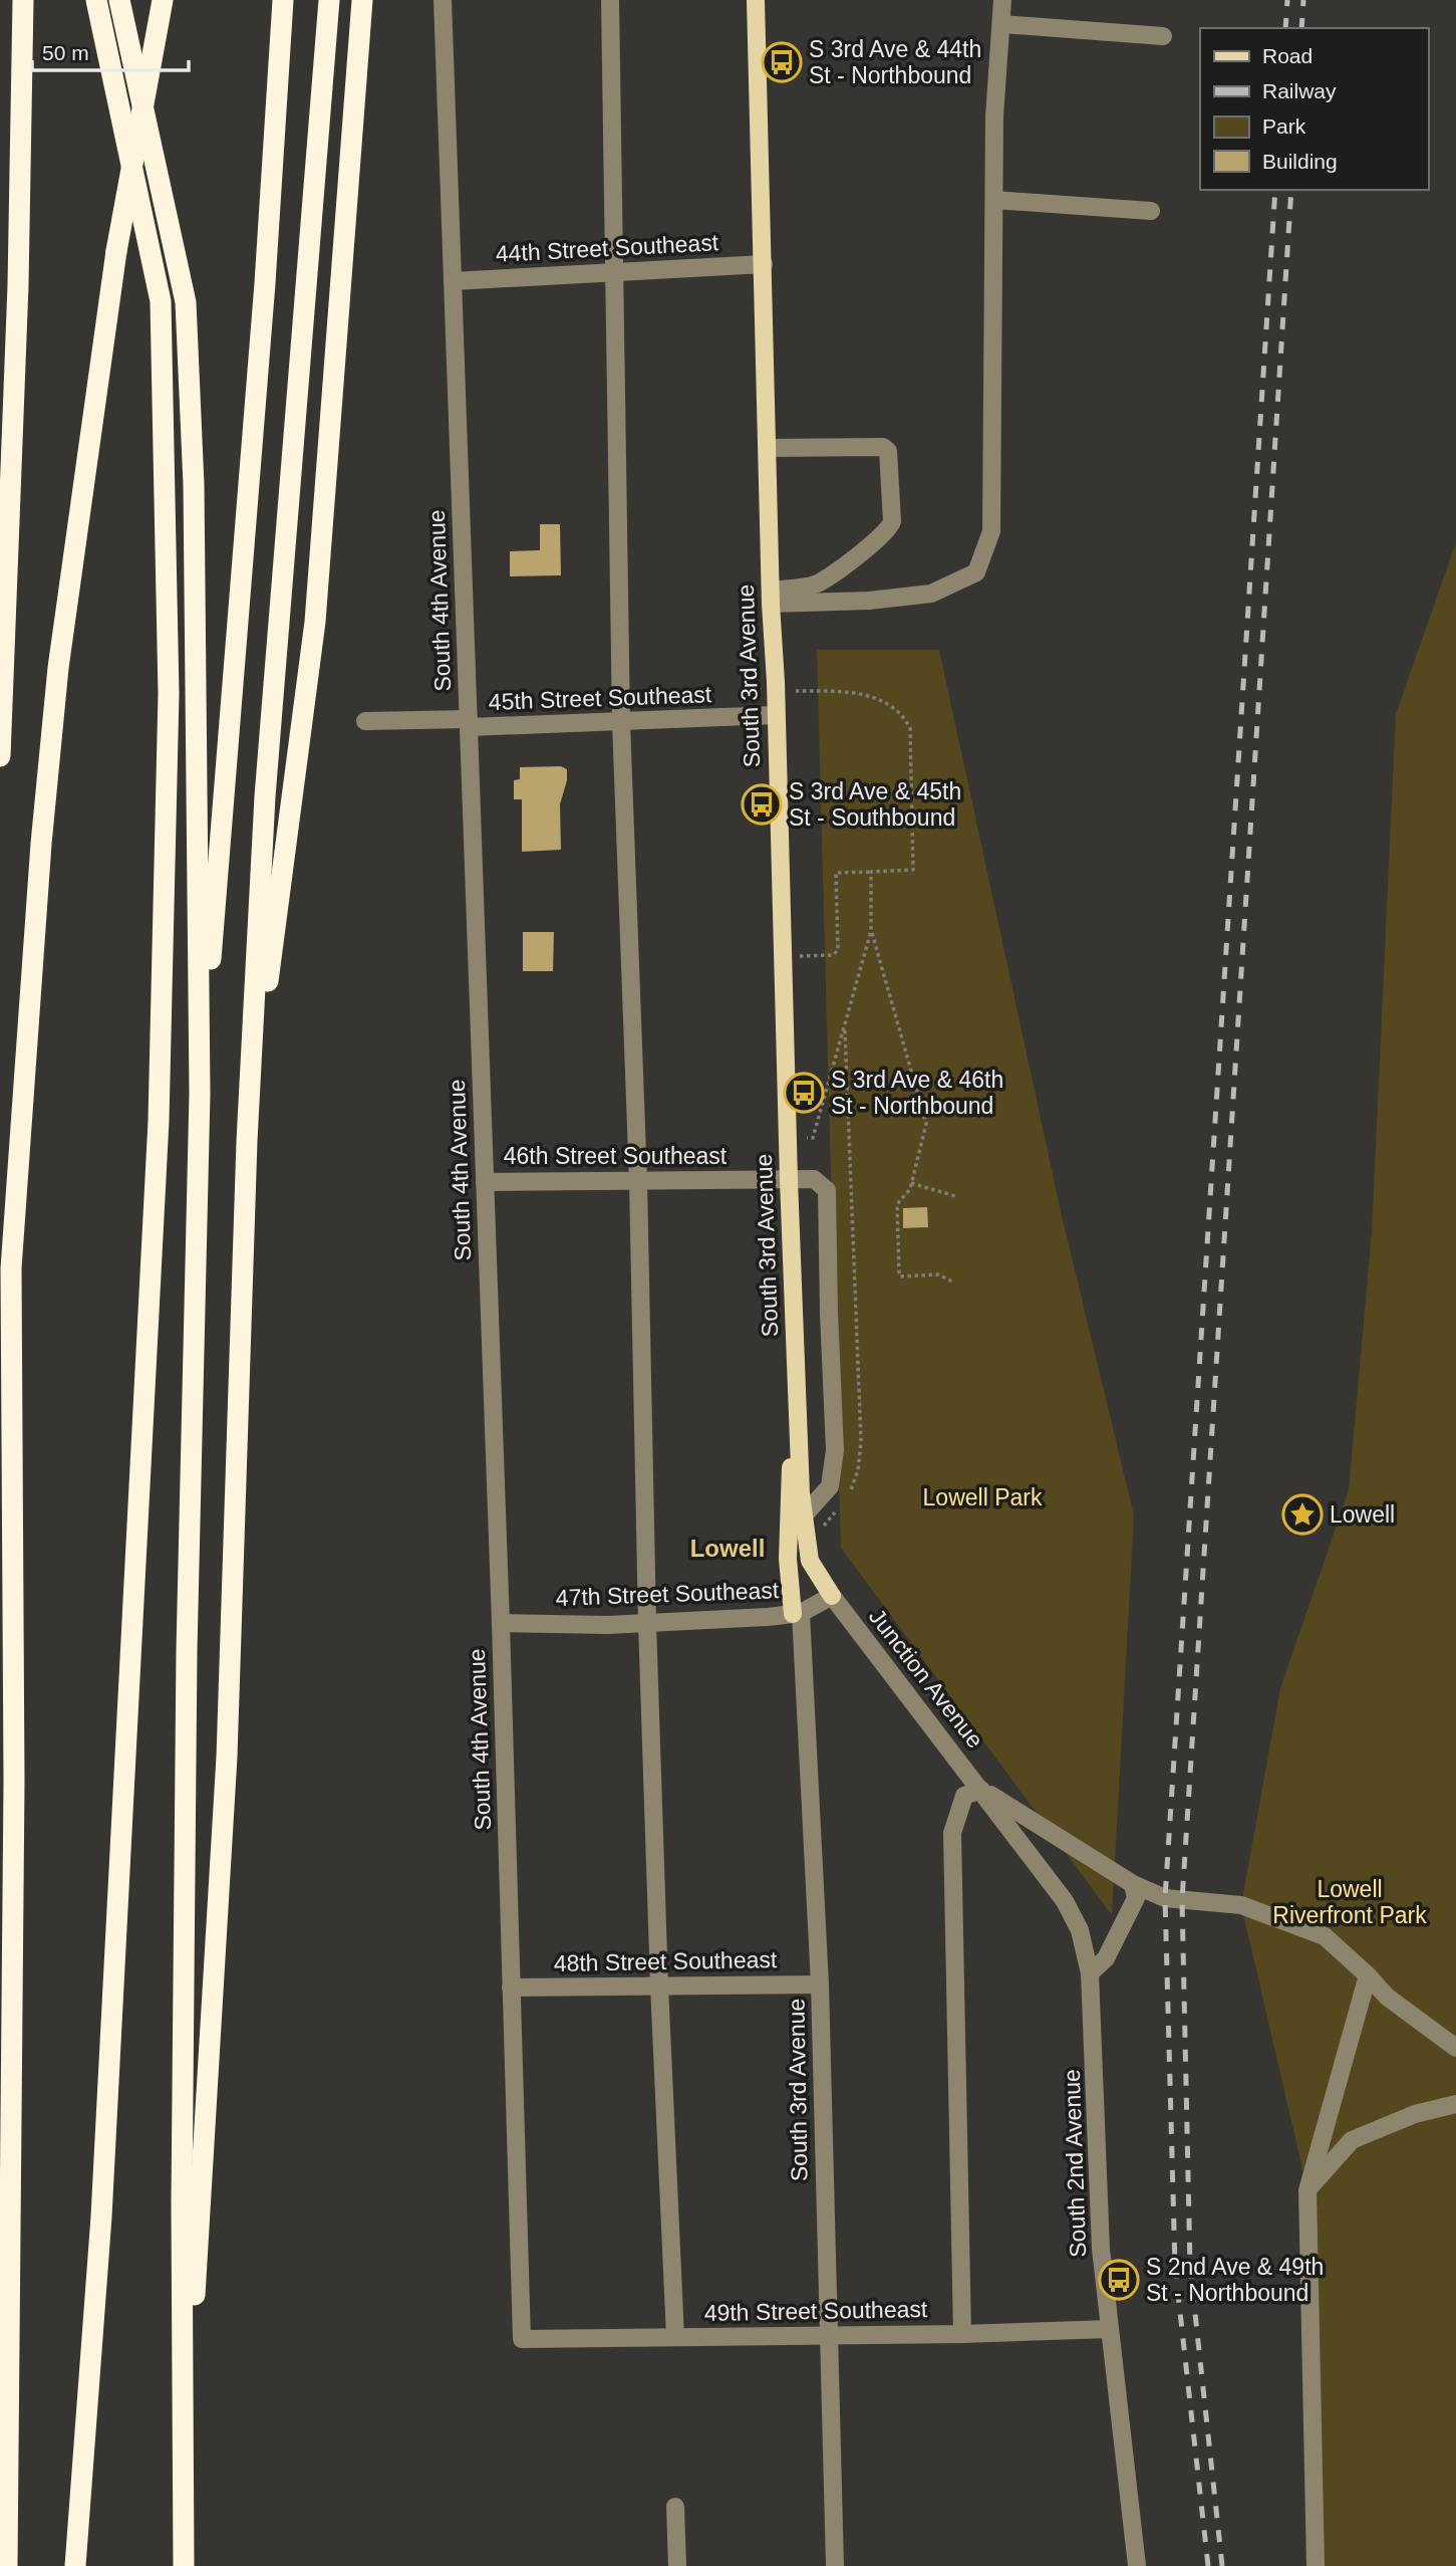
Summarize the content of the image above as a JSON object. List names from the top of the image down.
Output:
{
  "streets": {
    "main road": ["South 3rd Avenue"],
    "street": [
      "44th Street Southeast",
      "South 4th Avenue",
      "45th Street Southeast",
      "46th Street Southeast",
      "47th Street Southeast",
      "Junction Avenue",
      "48th Street Southeast",
      "South 2nd Avenue",
      "49th Street Southeast"
    ]
  },
  "crossings": [
    ["44th Street Southeast", "South 4th Avenue"],
    ["44th Street Southeast", "South 3rd Avenue"],
    ["South 4th Avenue", "45th Street Southeast"],
    ["South 4th Avenue", "46th Street Southeast"],
    ["South 4th Avenue", "47th Street Southeast"],
    ["South 4th Avenue", "48th Street Southeast"],
    ["South 4th Avenue", "49th Street Southeast"],
    ["South 3rd Avenue", "45th Street Southeast"],
    ["South 3rd Avenue", "46th Street Southeast"],
    ["South 3rd Avenue", "47th Street Southeast"],
    ["South 3rd Avenue", "Junction Avenue"],
    ["South 3rd Avenue", "48th Street Southeast"],
    ["South 3rd Avenue", "49th Street Southeast"],
    ["47th Street Southeast", "Junction Avenue"],
    ["Junction Avenue", "South 2nd Avenue"],
    ["South 2nd Avenue", "49th Street Southeast"]
  ],
  "districts": ["Lowell"],
  "parks": ["Lowell Park", "Lowell Riverfront Park"],
  "places": {
    "bus stop": [
      "S 3rd Ave & 44th St - Northbound",
      "S 3rd Ave & 45th St - Southbound",
      "S 3rd Ave & 46th St - Northbound",
      "S 2nd Ave & 49th St - Northbound"
    ],
    "place": ["Lowell"]
  },
  "legend": [
    "Road",
    "Railway",
    "Park",
    "Building"
  ],
  "scale_bar": "50 m"
}
